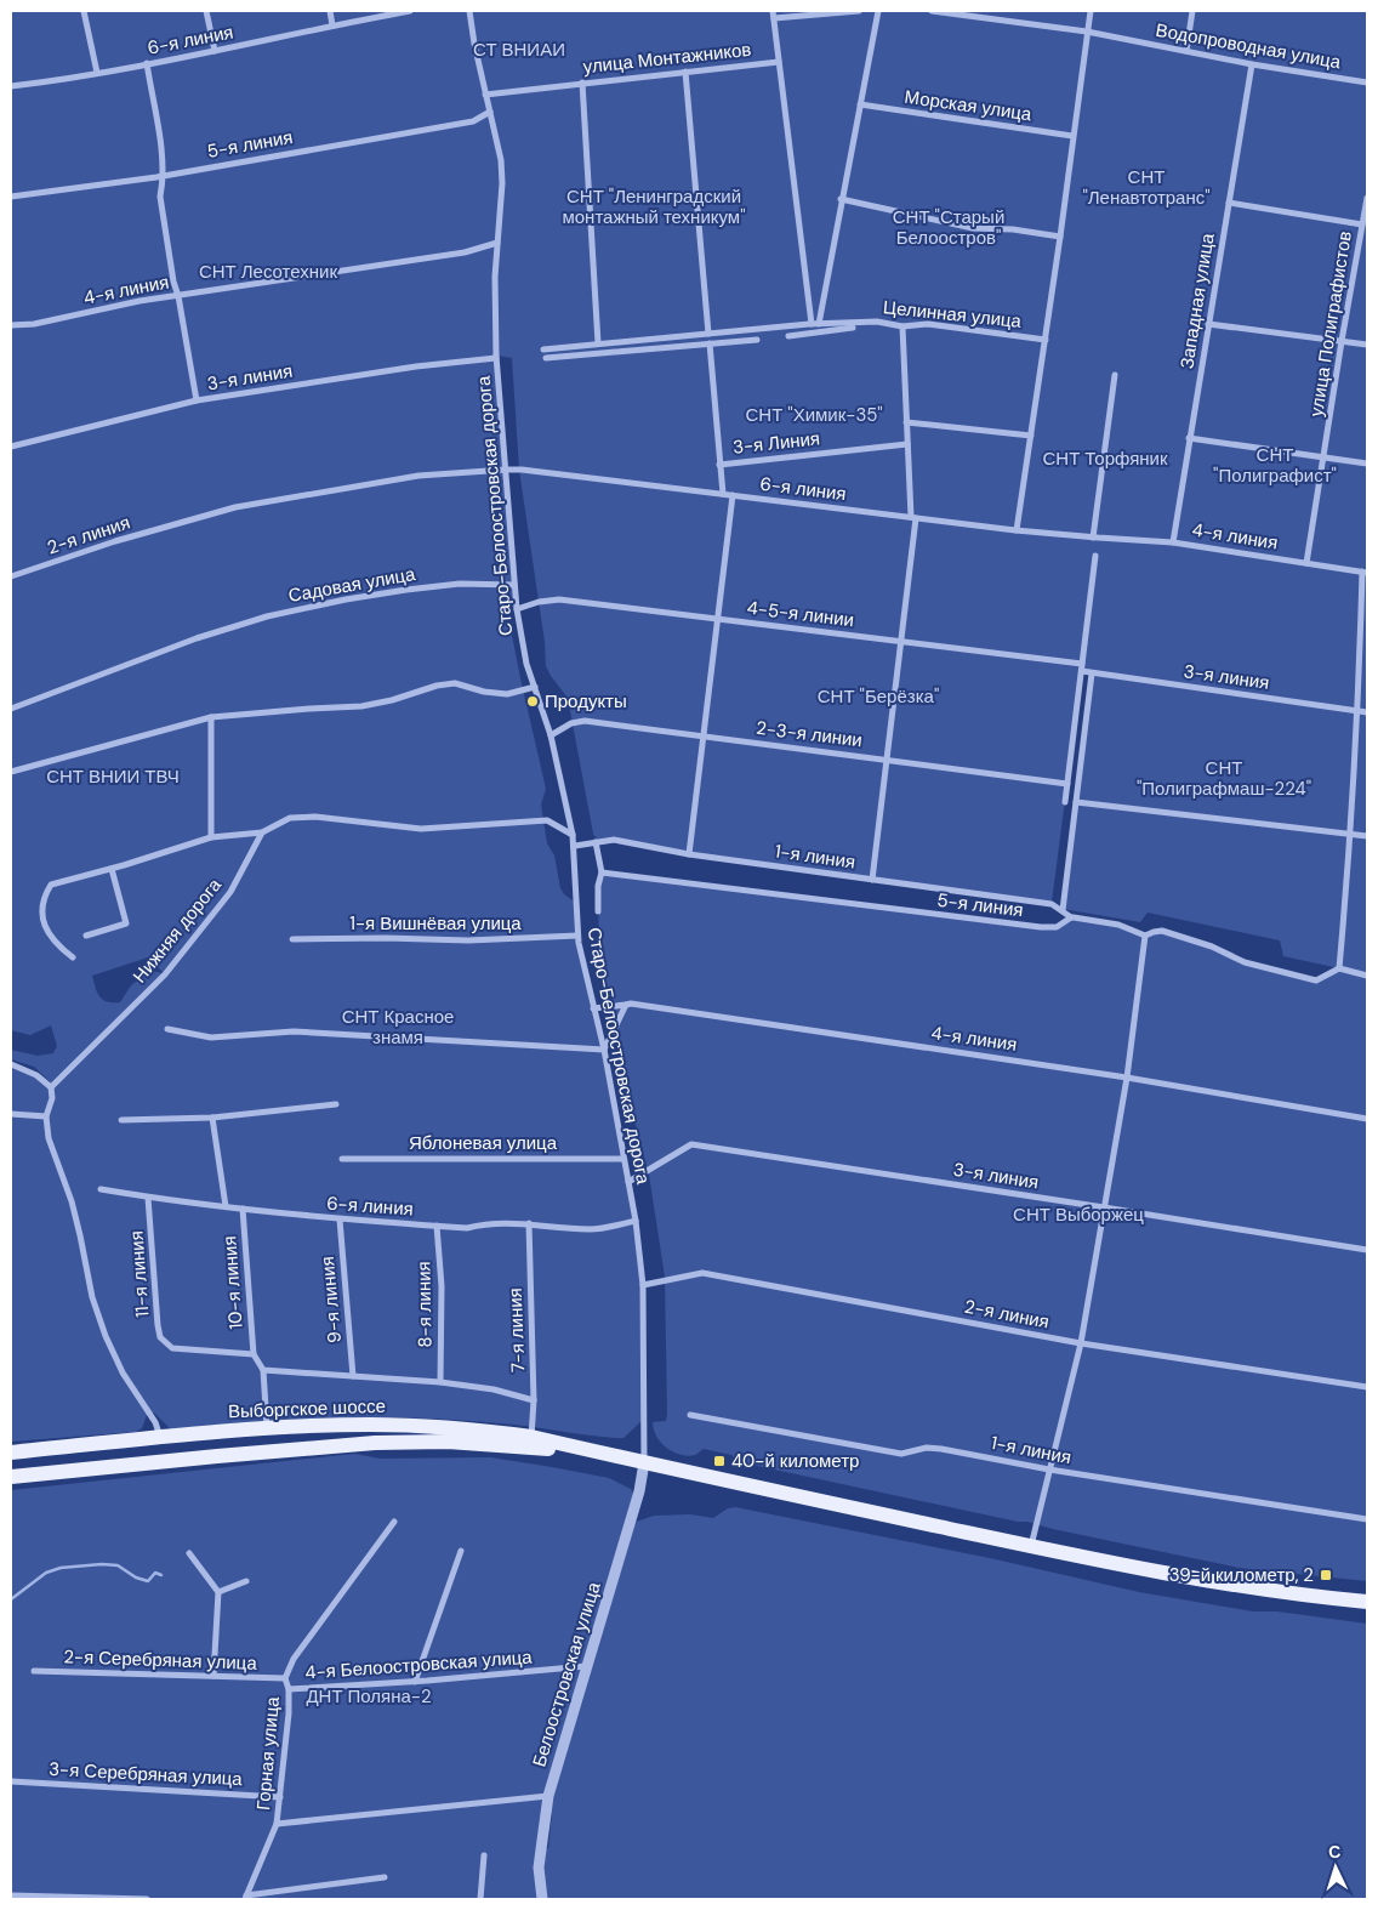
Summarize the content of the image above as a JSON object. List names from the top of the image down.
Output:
{
  "streets": {
    "main road": ["Выборгское шоссе"],
    "street": [
      "6-я линия",
      "Водопроводная улица",
      "улица Монтажников",
      "Морская улица",
      "5-я линия",
      "4-я линия",
      "Западная улица",
      "Целинная улица",
      "улица Полиграфистов",
      "3-я линия",
      "3-я Линия",
      "Старо-Белоостровская дорога",
      "2-я линия",
      "Садовая улица",
      "4-5-я линии",
      "2-3-я линии",
      "1-я линия",
      "1-я Вишнёвая улица",
      "Нижняя дорога",
      "Яблоневая улица",
      "11-я линия",
      "10-я линия",
      "9-я линия",
      "8-я линия",
      "7-я линия",
      "2-я Серебряная улица",
      "4-я Белоостровская улица",
      "Белоостровская улица",
      "Горная улица",
      "3-я Серебряная улица"
    ]
  },
  "crossings": [
    ["6-я линия", "4-я линия"],
    ["6-я линия", "Старо-Белоостровская дорога"],
    ["6-я линия", "2-я линия"],
    ["6-я линия", "11-я линия"],
    ["6-я линия", "10-я линия"],
    ["6-я линия", "9-я линия"],
    ["6-я линия", "8-я линия"],
    ["6-я линия", "7-я линия"],
    ["Водопроводная улица", "Западная улица"],
    ["улица Монтажников", "Старо-Белоостровская дорога"],
    ["5-я линия", "Старо-Белоостровская дорога"],
    ["4-я линия", "Западная улица"],
    ["4-я линия", "улица Полиграфистов"],
    ["4-я линия", "Старо-Белоостровская дорога"],
    ["3-я линия", "Старо-Белоостровская дорога"],
    ["Старо-Белоостровская дорога", "2-я линия"],
    ["Старо-Белоостровская дорога", "Садовая улица"],
    ["Старо-Белоостровская дорога", "4-5-я линии"],
    ["Старо-Белоостровская дорога", "2-3-я линии"],
    ["Старо-Белоостровская дорога", "1-я линия"],
    ["Старо-Белоостровская дорога", "1-я Вишнёвая улица"],
    ["Старо-Белоостровская дорога", "Яблоневая улица"],
    ["Старо-Белоостровская дорога", "Выборгское шоссе"],
    ["Старо-Белоостровская дорога", "Белоостровская улица"],
    ["11-я линия", "10-я линия"],
    ["7-я линия", "Выборгское шоссе"],
    ["Выборгское шоссе", "Белоостровская улица"],
    ["2-я Серебряная улица", "Горная улица"],
    ["4-я Белоостровская улица", "Белоостровская улица"],
    ["4-я Белоостровская улица", "Горная улица"],
    ["Горная улица", "3-я Серебряная улица"]
  ],
  "parks": [
    "СТ ВНИАИ",
    "СНТ \"Ленавтотранс\"",
    "СНТ \"Ленинградский монтажный техникум\"",
    "СНТ \"Старый Белоостров\"",
    "СНТ Лесотехник",
    "СНТ \"Химик-35\"",
    "СНТ \"Полиграфист\"",
    "СНТ Торфяник",
    "СНТ \"Берёзка\"",
    "СНТ \"Полиграфмаш-224\"",
    "СНТ ВНИИ ТВЧ",
    "СНТ Красное знамя",
    "СНТ Выборжец",
    "ДНТ Поляна-2"
  ],
  "places": {
    "other": ["Продукты"],
    "transit": ["40-й километр", "39-й километр, 2"]
  },
  "north": "top"
}
